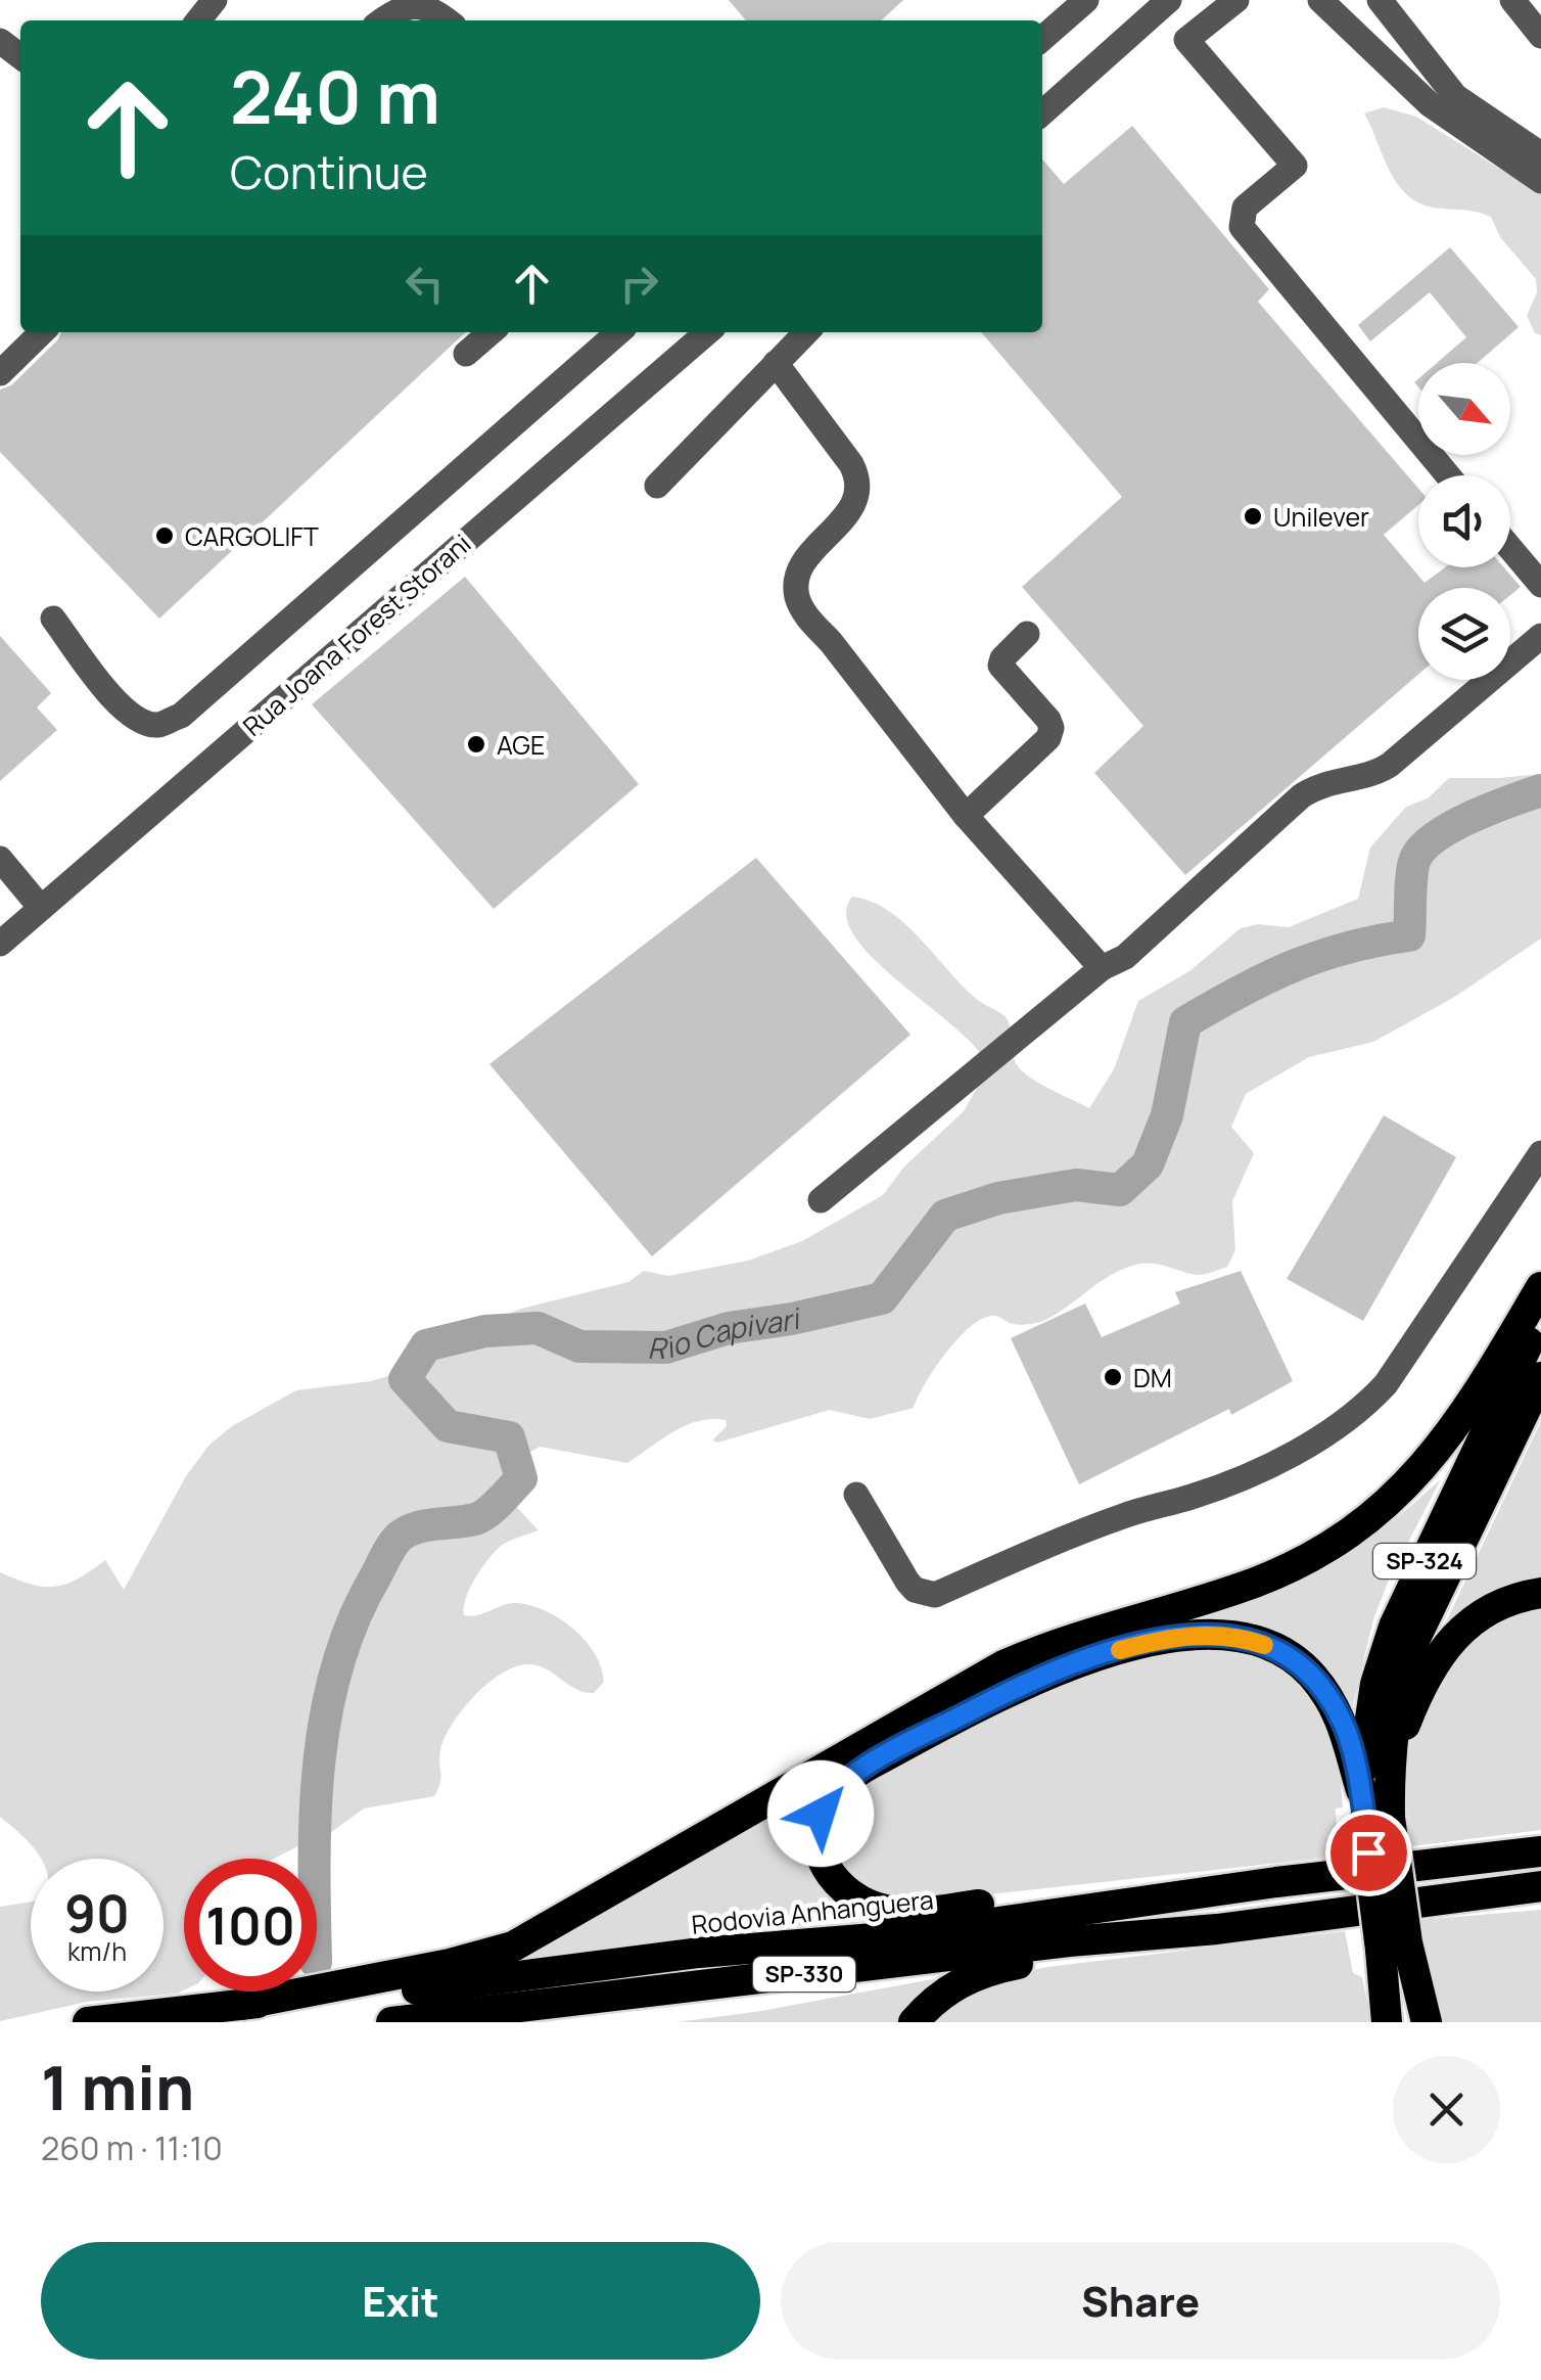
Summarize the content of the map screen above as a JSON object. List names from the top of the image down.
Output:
{
  "streets": {
    "highway": ["SP-324", "Rodovia Anhanguera", "SP-330"],
    "street": ["Rua Joana Forest Storani"]
  },
  "water": ["Rio Capivari"],
  "places": [
    "Unilever",
    "CARGOLIFT",
    "AGE",
    "DM"
  ],
  "north": "bottom right",
  "page": {
    "turn": ["240 m", "Continue"],
    "speed": "90 km/h",
    "limit": "100",
    "heading": ["1 min", "260 m · 11:10"],
    "buttons": ["Exit", "Share"]
  }
}
